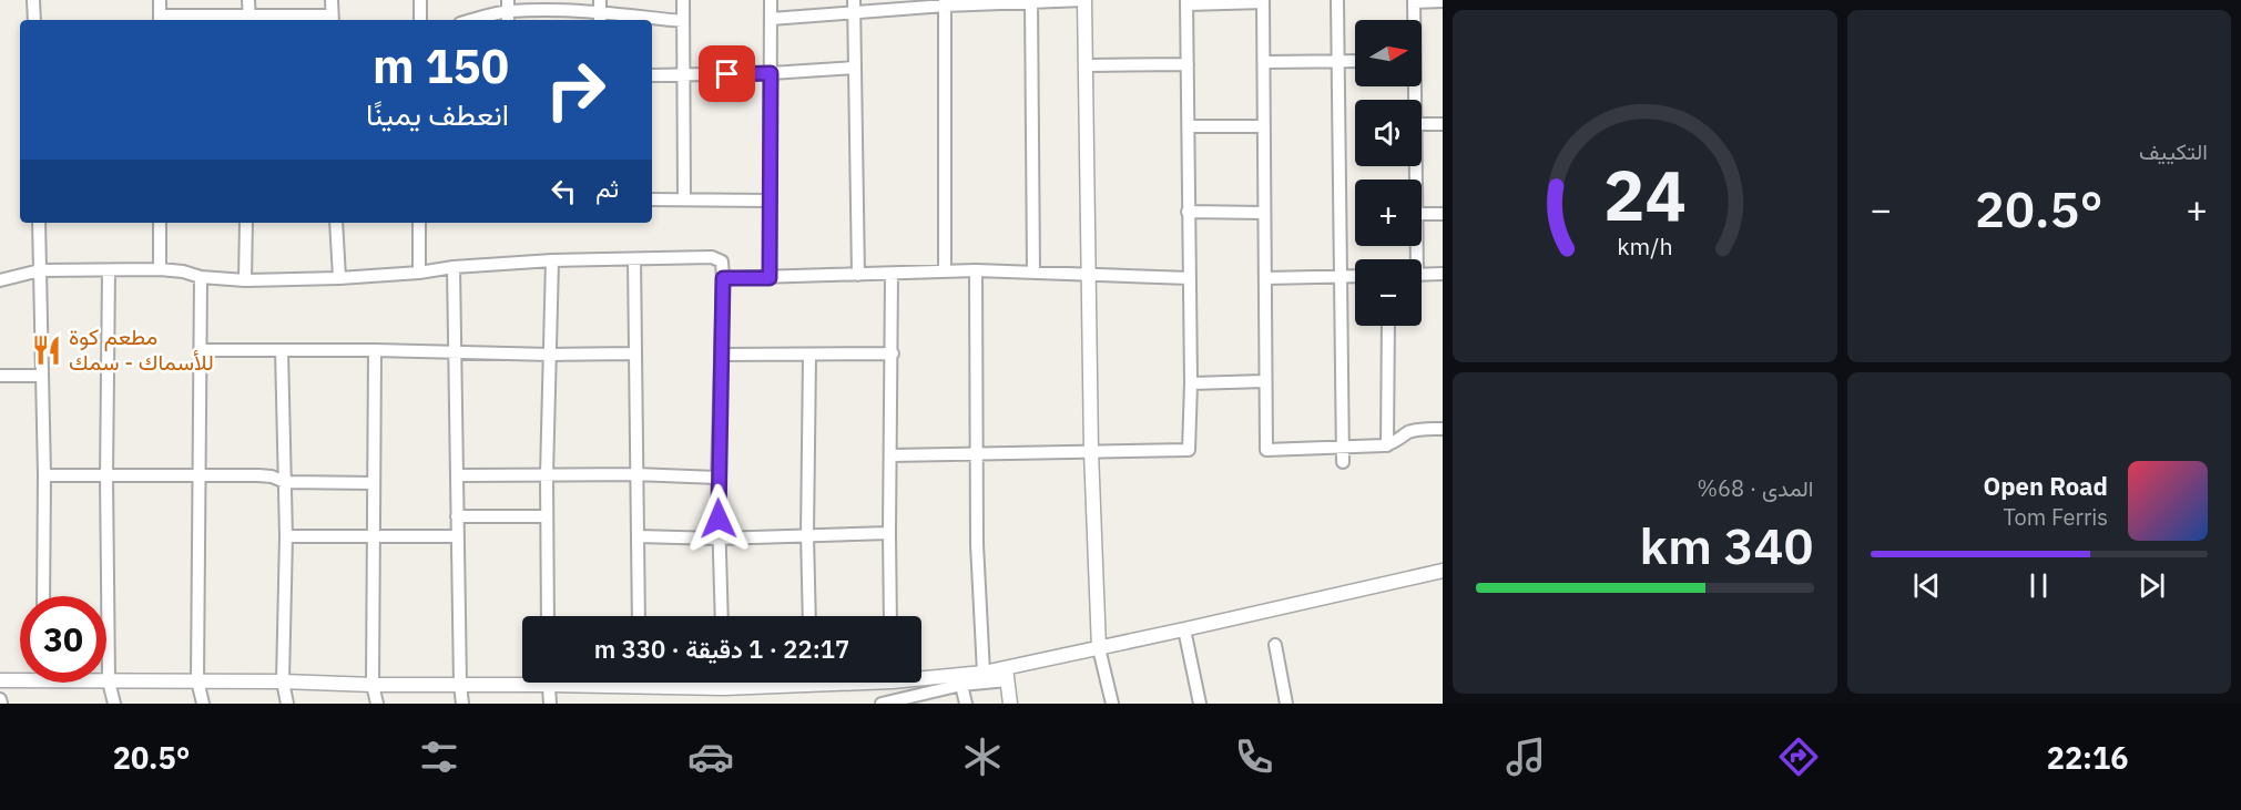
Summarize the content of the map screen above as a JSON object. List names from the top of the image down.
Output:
{
  "places": {
    "restaurant": ["مطعم كوة للأسماك - سمك"]
  },
  "north": "right",
  "page": {
    "tile": [
      "التكييف",
      ["المدى · 68%", "340 km"]
    ],
    "map_buttons": ["+", "−"],
    "turn": ["150 m", "انعطف يمينًا"],
    "then": "ثم",
    "heat": ["−", "20.5°", "+"],
    "song": ["Open Road", "Tom Ferris"],
    "limit": "30",
    "trip": "22:17 · 1 دقيقة · 330 m",
    "tabs": ["22:16", "20.5°"],
    "gauge": ["24", "km/h"]
  }
}
